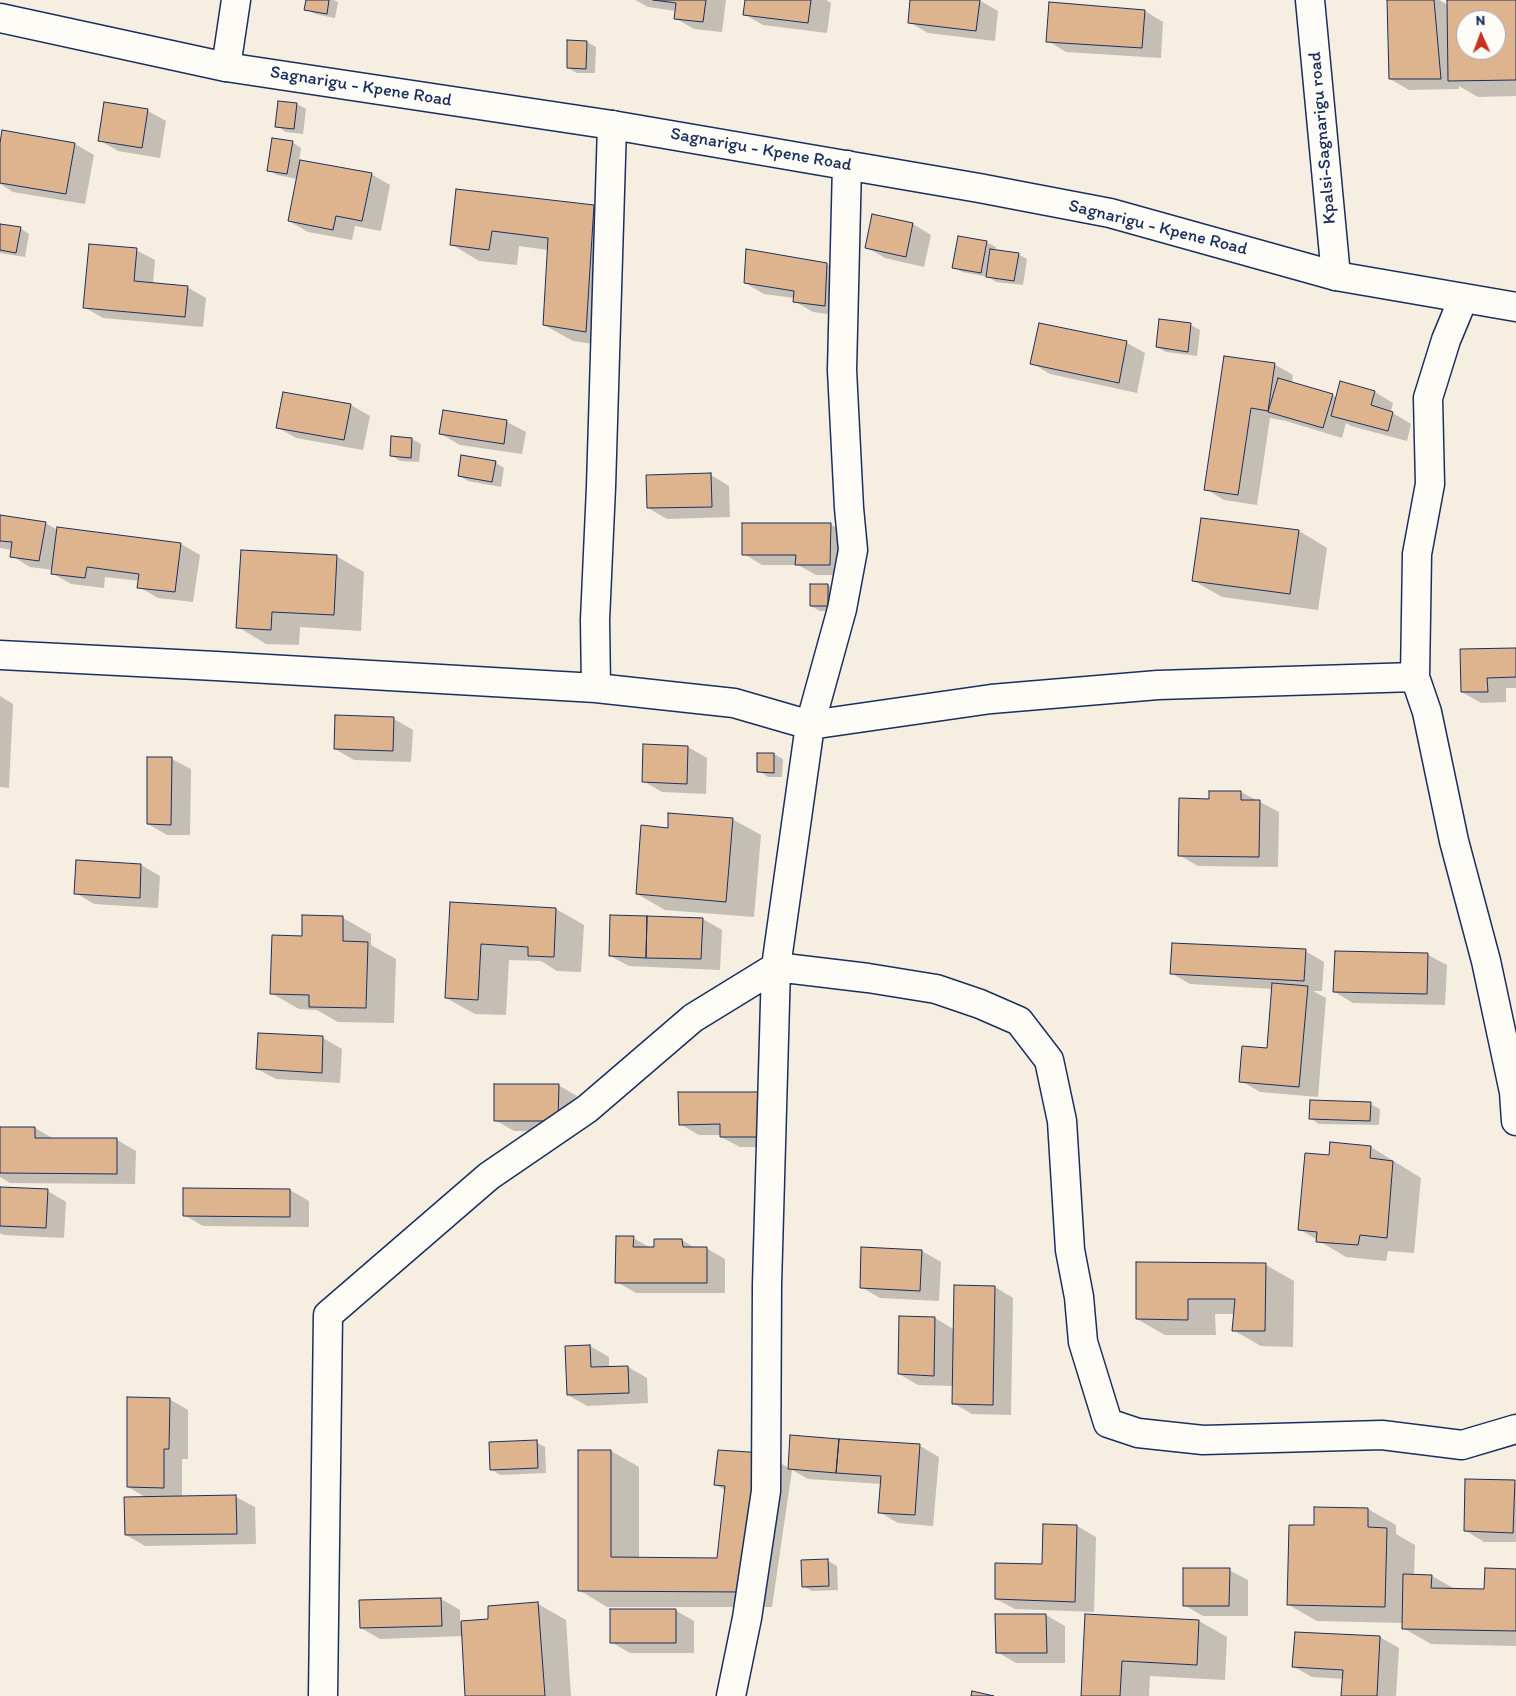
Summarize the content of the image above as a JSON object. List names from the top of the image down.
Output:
{
  "streets": {
    "street": ["Sagnarigu - Kpene Road", "Kpalsi-Sagnarigu road"]
  },
  "crossings": [
    ["Sagnarigu - Kpene Road", "Kpalsi-Sagnarigu road"]
  ],
  "north": "top"
}
